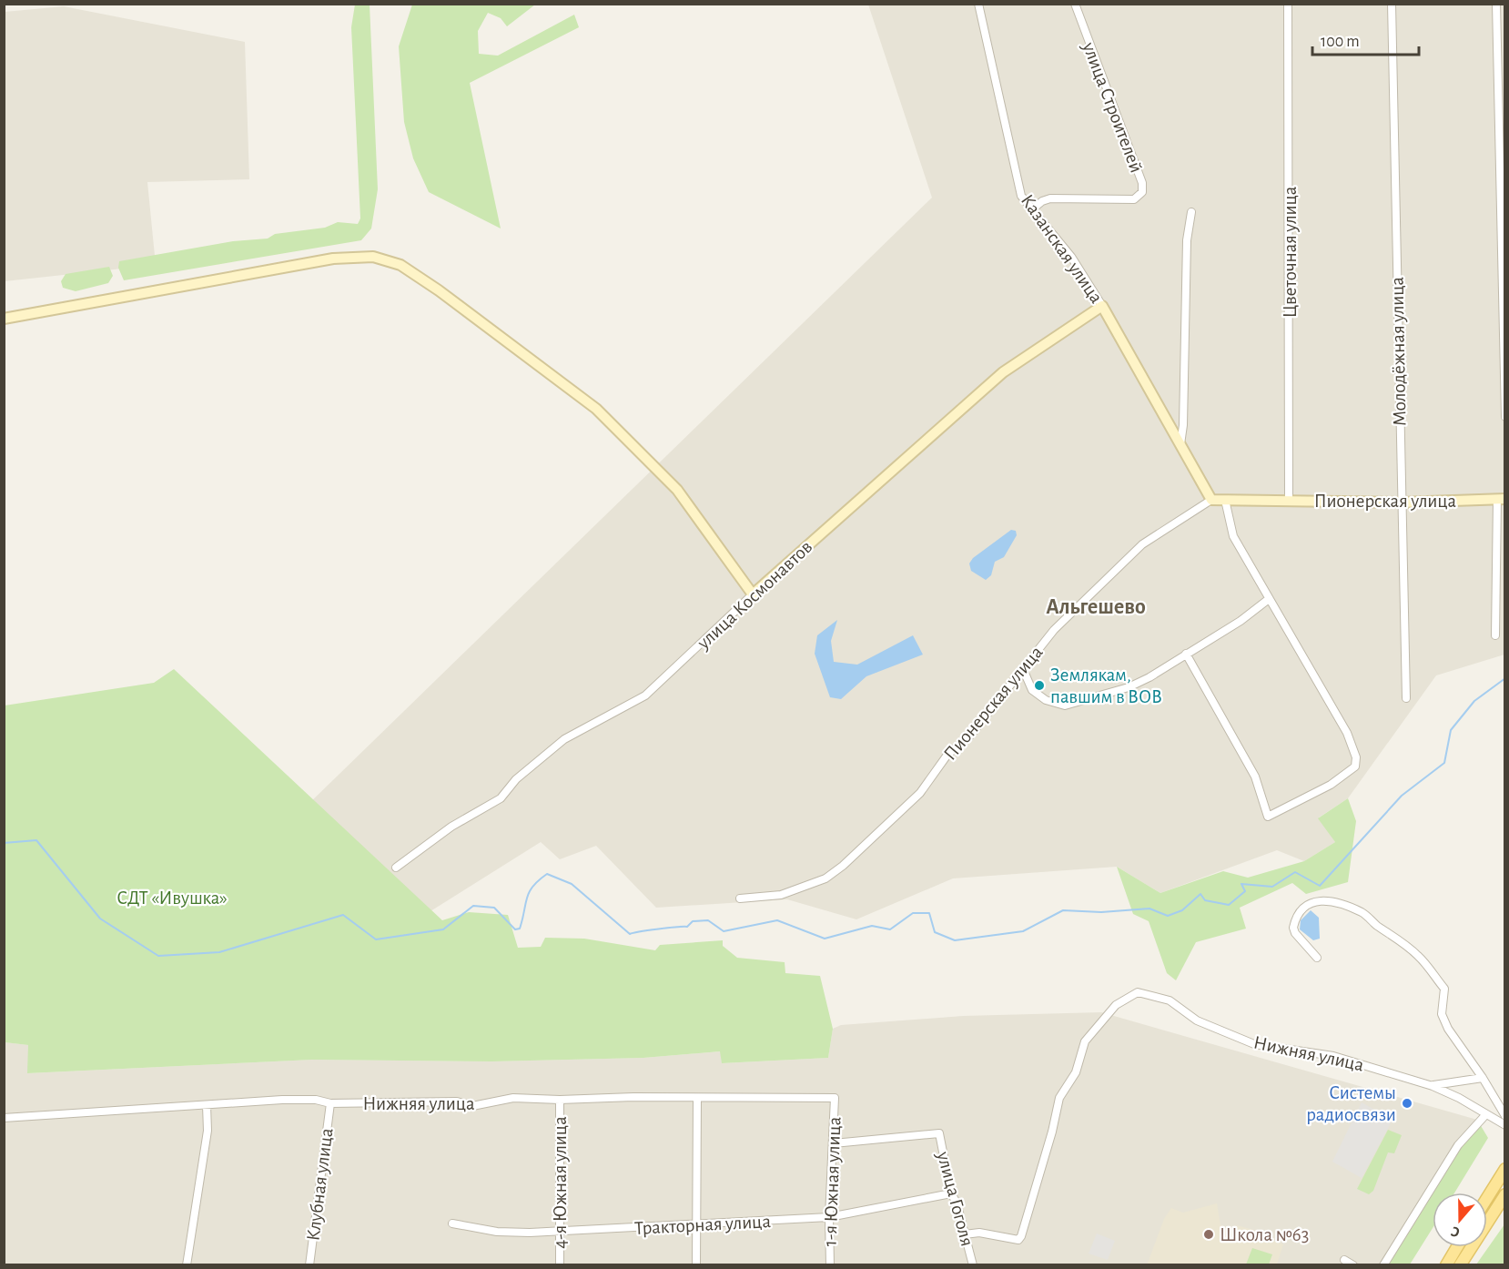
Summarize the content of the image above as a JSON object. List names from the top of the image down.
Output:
{
  "streets": {
    "street": [
      "улица Строителей",
      "Казанская улица",
      "Цветочная улица",
      "Молодёжная улица",
      "Пионерская улица",
      "улица Космонавтов",
      "Нижняя улица",
      "1-я Южная улица",
      "4-я Южная улица",
      "Клубная улица",
      "улица Гоголя",
      "Тракторная улица"
    ]
  },
  "crossings": [
    ["улица Строителей", "Казанская улица"],
    ["Казанская улица", "Пионерская улица"],
    ["Казанская улица", "улица Космонавтов"],
    ["Цветочная улица", "Пионерская улица"],
    ["Молодёжная улица", "Пионерская улица"],
    ["Нижняя улица", "1-я Южная улица"],
    ["Нижняя улица", "4-я Южная улица"],
    ["Нижняя улица", "Клубная улица"],
    ["Нижняя улица", "улица Гоголя"],
    ["1-я Южная улица", "улица Гоголя"],
    ["1-я Южная улица", "Тракторная улица"],
    ["4-я Южная улица", "Тракторная улица"],
    ["улица Гоголя", "Тракторная улица"]
  ],
  "districts": ["Альгешево"],
  "parks": ["СДТ «Ивушка»"],
  "places": ["Землякам, павшим в ВОВ", "Системы радиосвязи", "Школа №63"],
  "scale_bar": "100 m",
  "north": "bottom"
}
